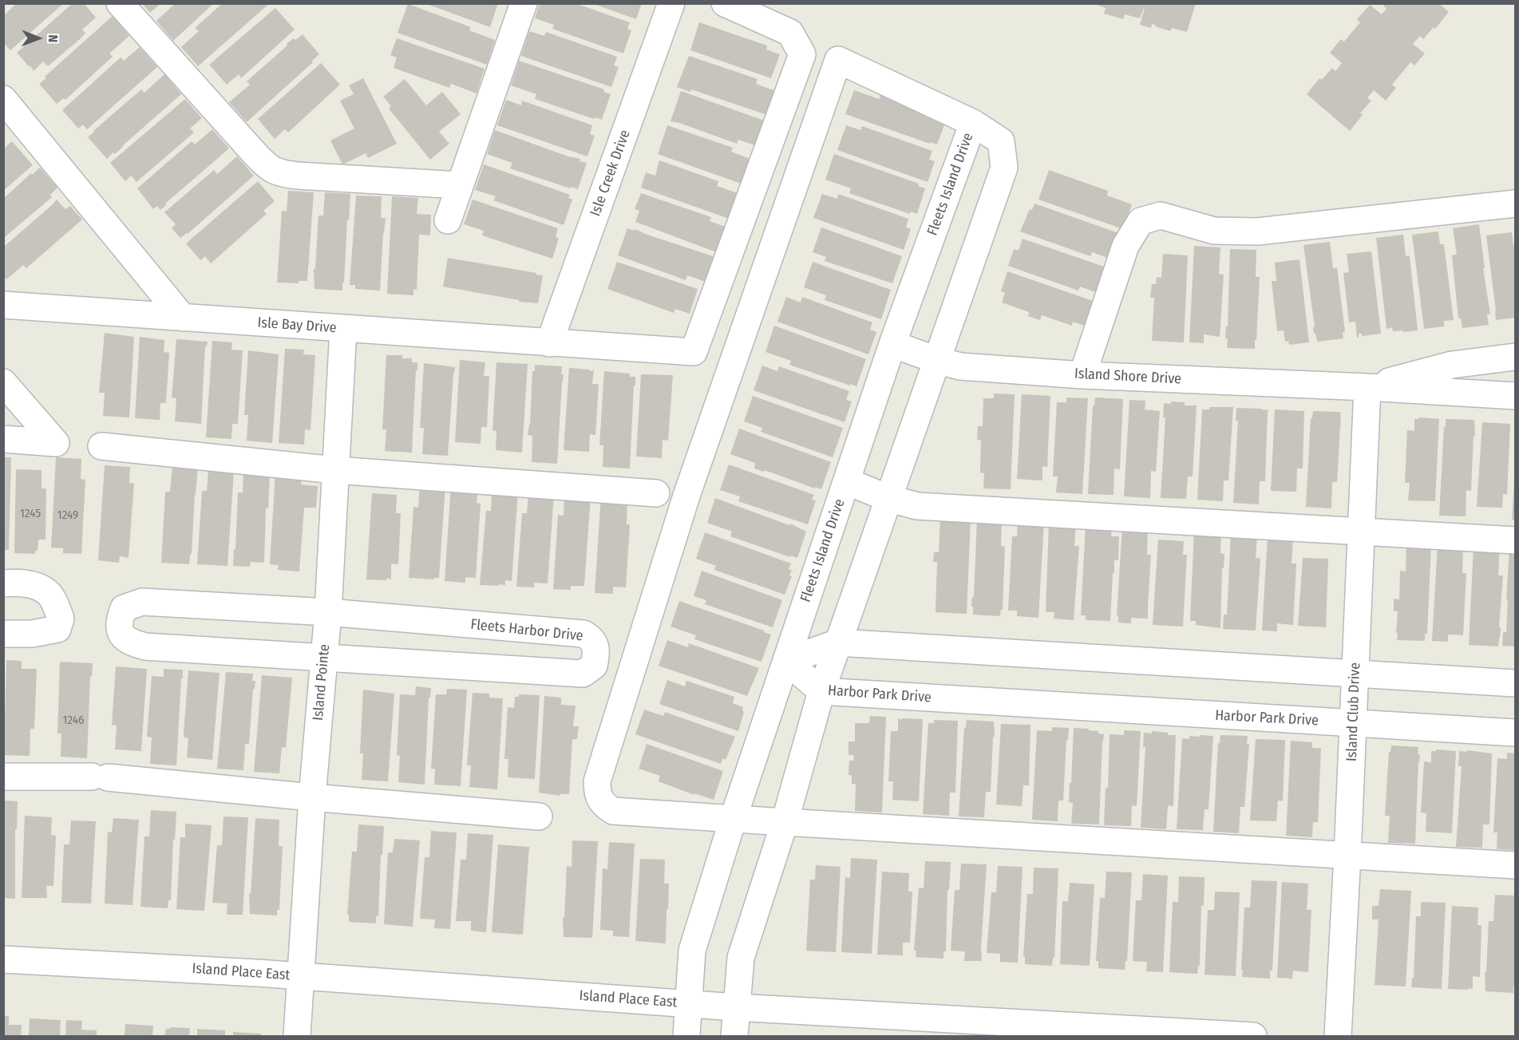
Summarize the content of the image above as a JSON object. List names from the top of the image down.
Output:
{
  "streets": {
    "street": [
      "Isle Creek Drive",
      "Fleets Island Drive",
      "Isle Bay Drive",
      "Island Shore Drive",
      "Fleets Harbor Drive",
      "Island Pointe",
      "Harbor Park Drive",
      "Island Club Drive",
      "Island Place East"
    ]
  },
  "crossings": [
    ["Isle Creek Drive", "Isle Bay Drive"],
    ["Fleets Island Drive", "Island Shore Drive"],
    ["Fleets Island Drive", "Harbor Park Drive"],
    ["Fleets Island Drive", "Island Place East"],
    ["Isle Bay Drive", "Island Pointe"],
    ["Island Shore Drive", "Island Club Drive"],
    ["Fleets Harbor Drive", "Island Pointe"],
    ["Island Pointe", "Island Place East"],
    ["Harbor Park Drive", "Island Club Drive"]
  ],
  "house_numbers": ["1245", "1249", "1246"],
  "north": "right"
}
